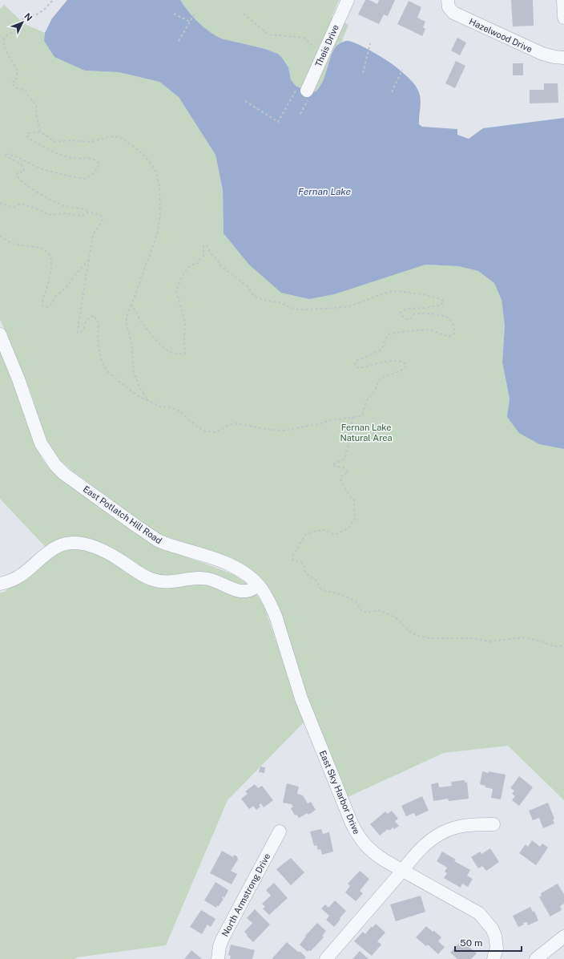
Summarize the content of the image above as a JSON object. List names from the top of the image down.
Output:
{
  "streets": {
    "street": [
      "Hazelwood Drive",
      "Theis Drive",
      "East Potlatch Hill Road",
      "East Sky Harbor Drive",
      "North Armstrong Drive"
    ]
  },
  "crossings": [
    ["East Potlatch Hill Road", "East Sky Harbor Drive"]
  ],
  "water": ["Fernan Lake"],
  "parks": ["Fernan Lake Natural Area"],
  "scale_bar": "50 m",
  "north": "top right"
}
